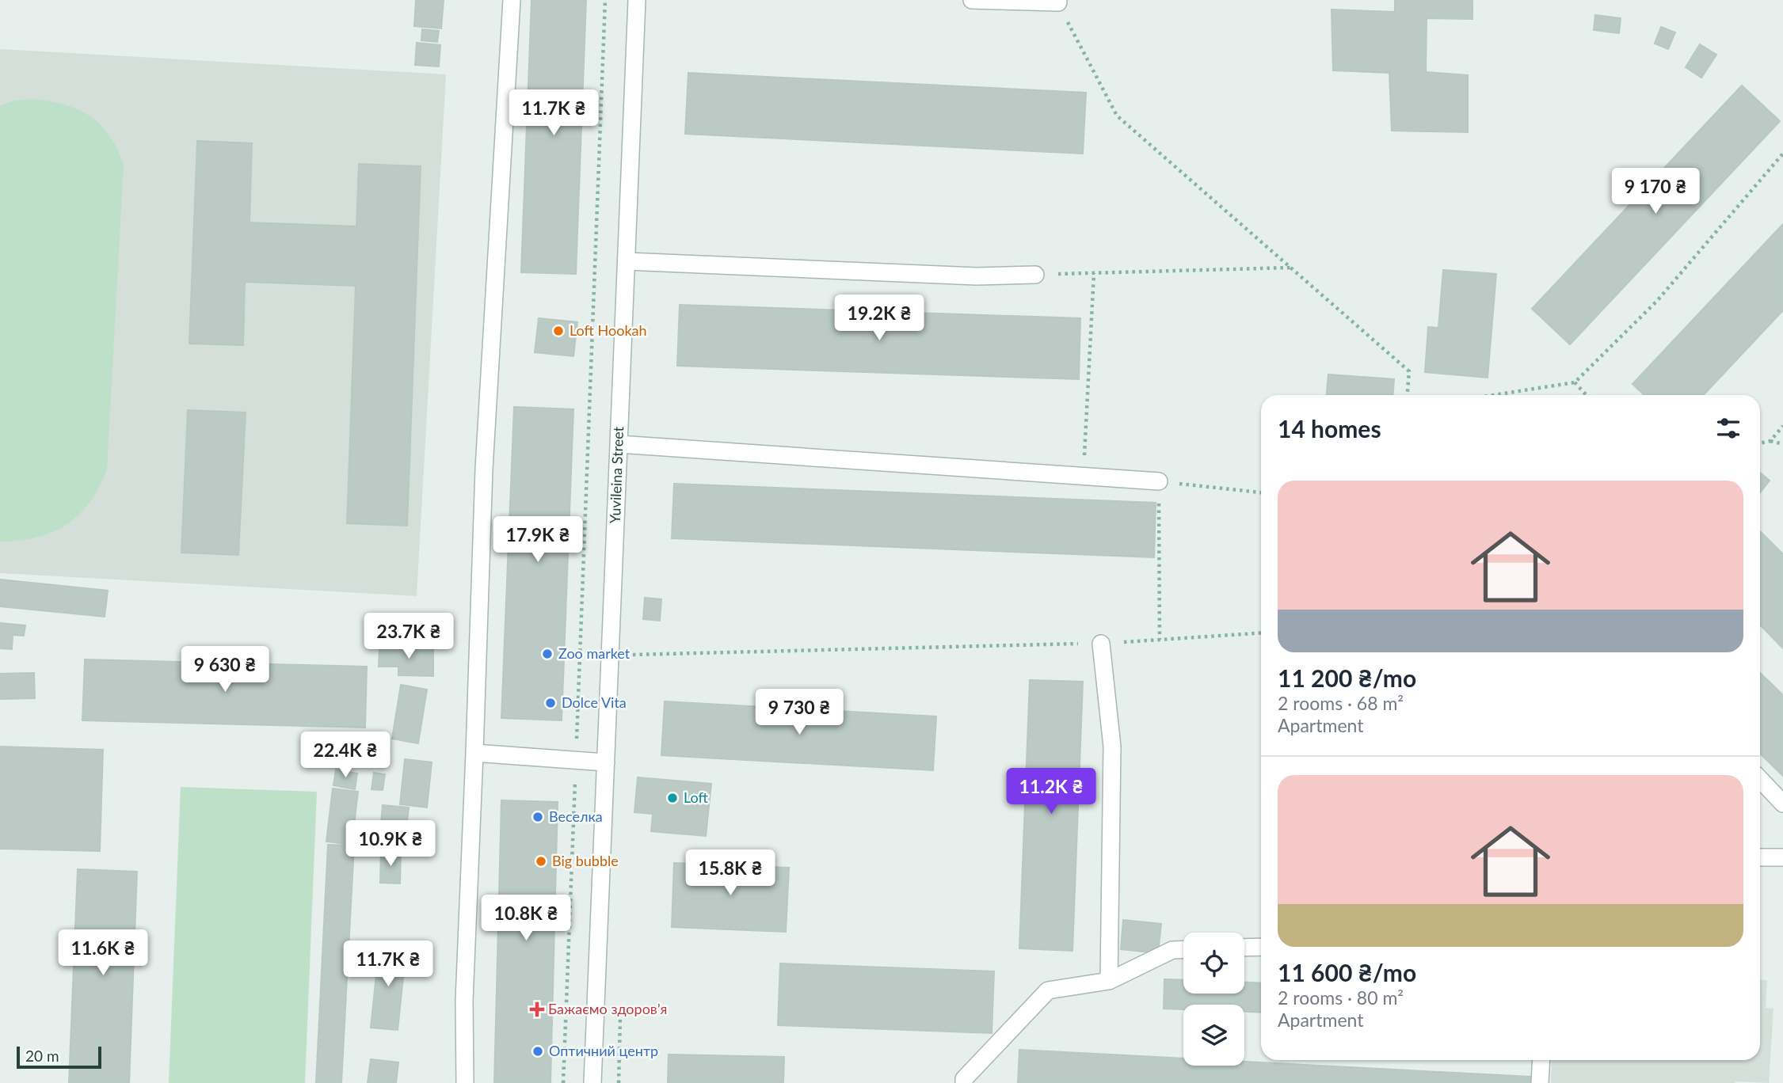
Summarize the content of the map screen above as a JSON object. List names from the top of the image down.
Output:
{
  "streets": {
    "street": ["Yuvileina Street"]
  },
  "places": {
    "other": [
      "Loft Hookah",
      "Zoo market",
      "Dolce Vita",
      "Loft",
      "Веселка",
      "Big bubble",
      "Оптичний центр"
    ],
    "health": ["Бажаємо здоровʼя"]
  },
  "scale_bar": "20 m",
  "page": {
    "price": [
      "11.7K ₴",
      "9 170 ₴",
      "19.2K ₴",
      "17.9K ₴",
      "23.7K ₴",
      "9 630 ₴",
      "9 730 ₴",
      "22.4K ₴",
      "11.2K ₴",
      "10.9K ₴",
      "15.8K ₴",
      "10.8K ₴",
      "11.6K ₴",
      "11.7K ₴"
    ],
    "heading": "14 homes",
    "list": [
      {
        "name": "11 200 ₴/mo",
        "note": "2 rooms · 68 m² · Apartment"
      },
      {
        "name": "11 600 ₴/mo",
        "note": "2 rooms · 80 m² · Apartment"
      }
    ],
    "scale": "20 m"
  }
}
